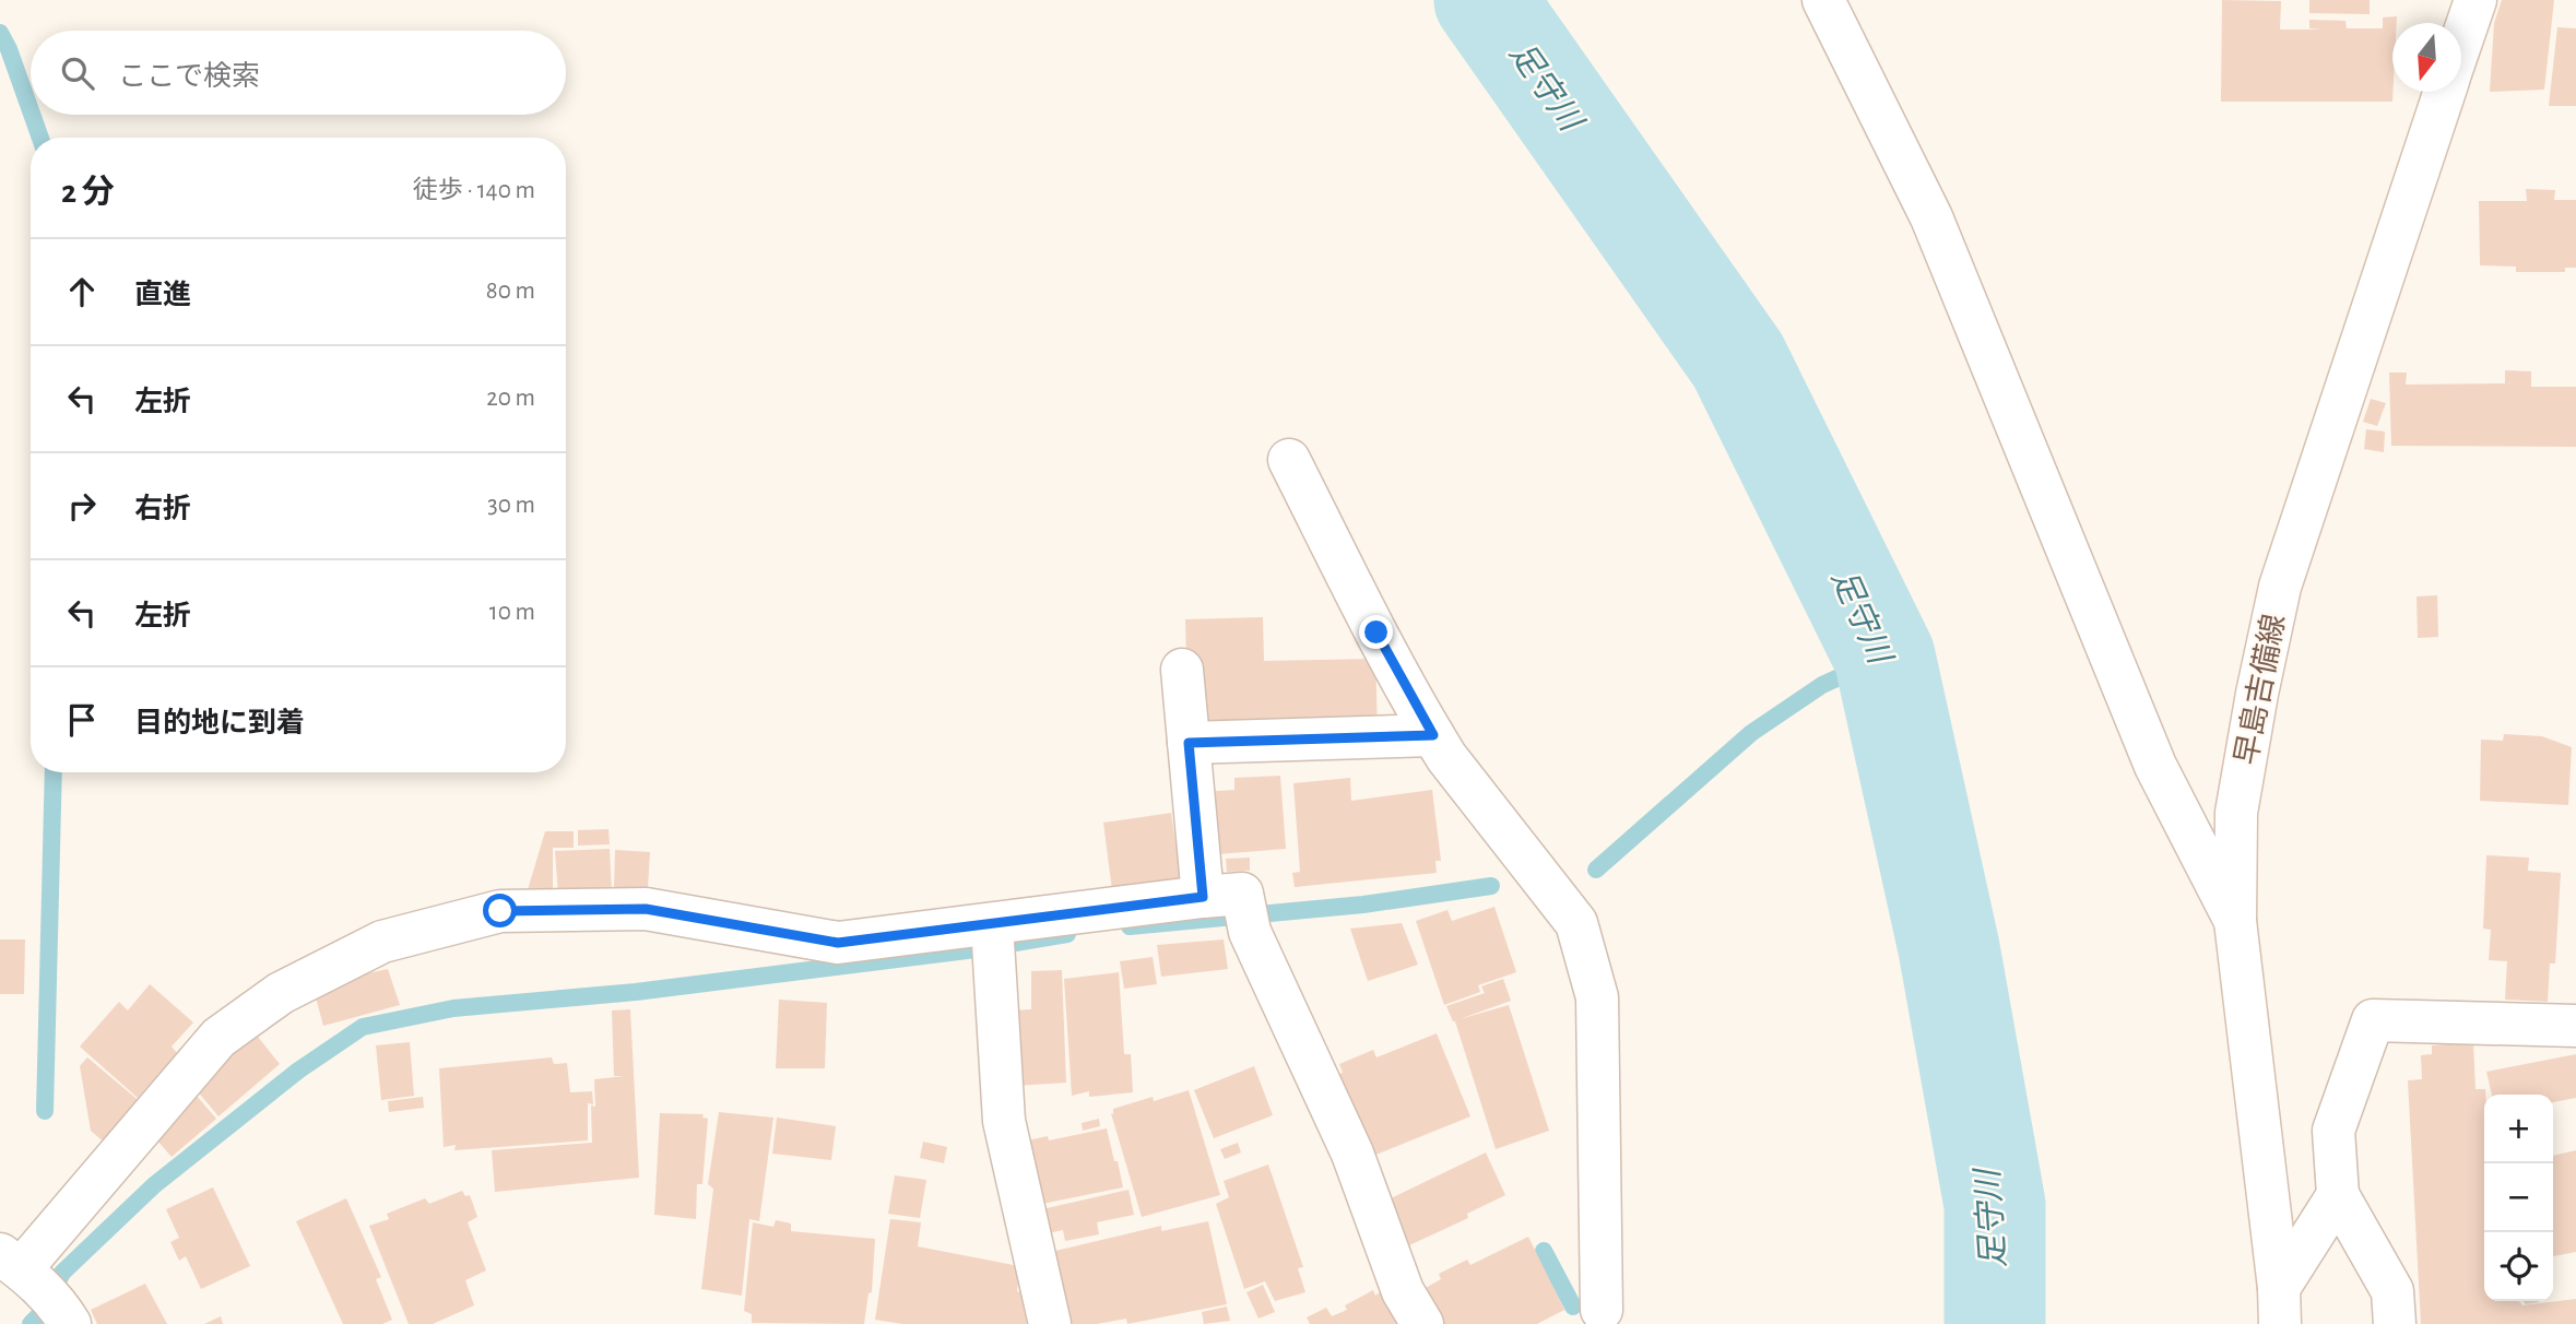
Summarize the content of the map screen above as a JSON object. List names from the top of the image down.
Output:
{
  "streets": {
    "street": ["早島吉備線"]
  },
  "water": ["足守川"],
  "north": "bottom",
  "page": {
    "search": "ここで検索",
    "heading": ["2 分", "徒歩 · 140 m"],
    "list": [
      ["直進", "80 m"],
      ["左折", "20 m"],
      ["右折", "30 m"],
      ["左折", "10 m"],
      "目的地に到着"
    ],
    "map_buttons": ["+", "−"]
  }
}
